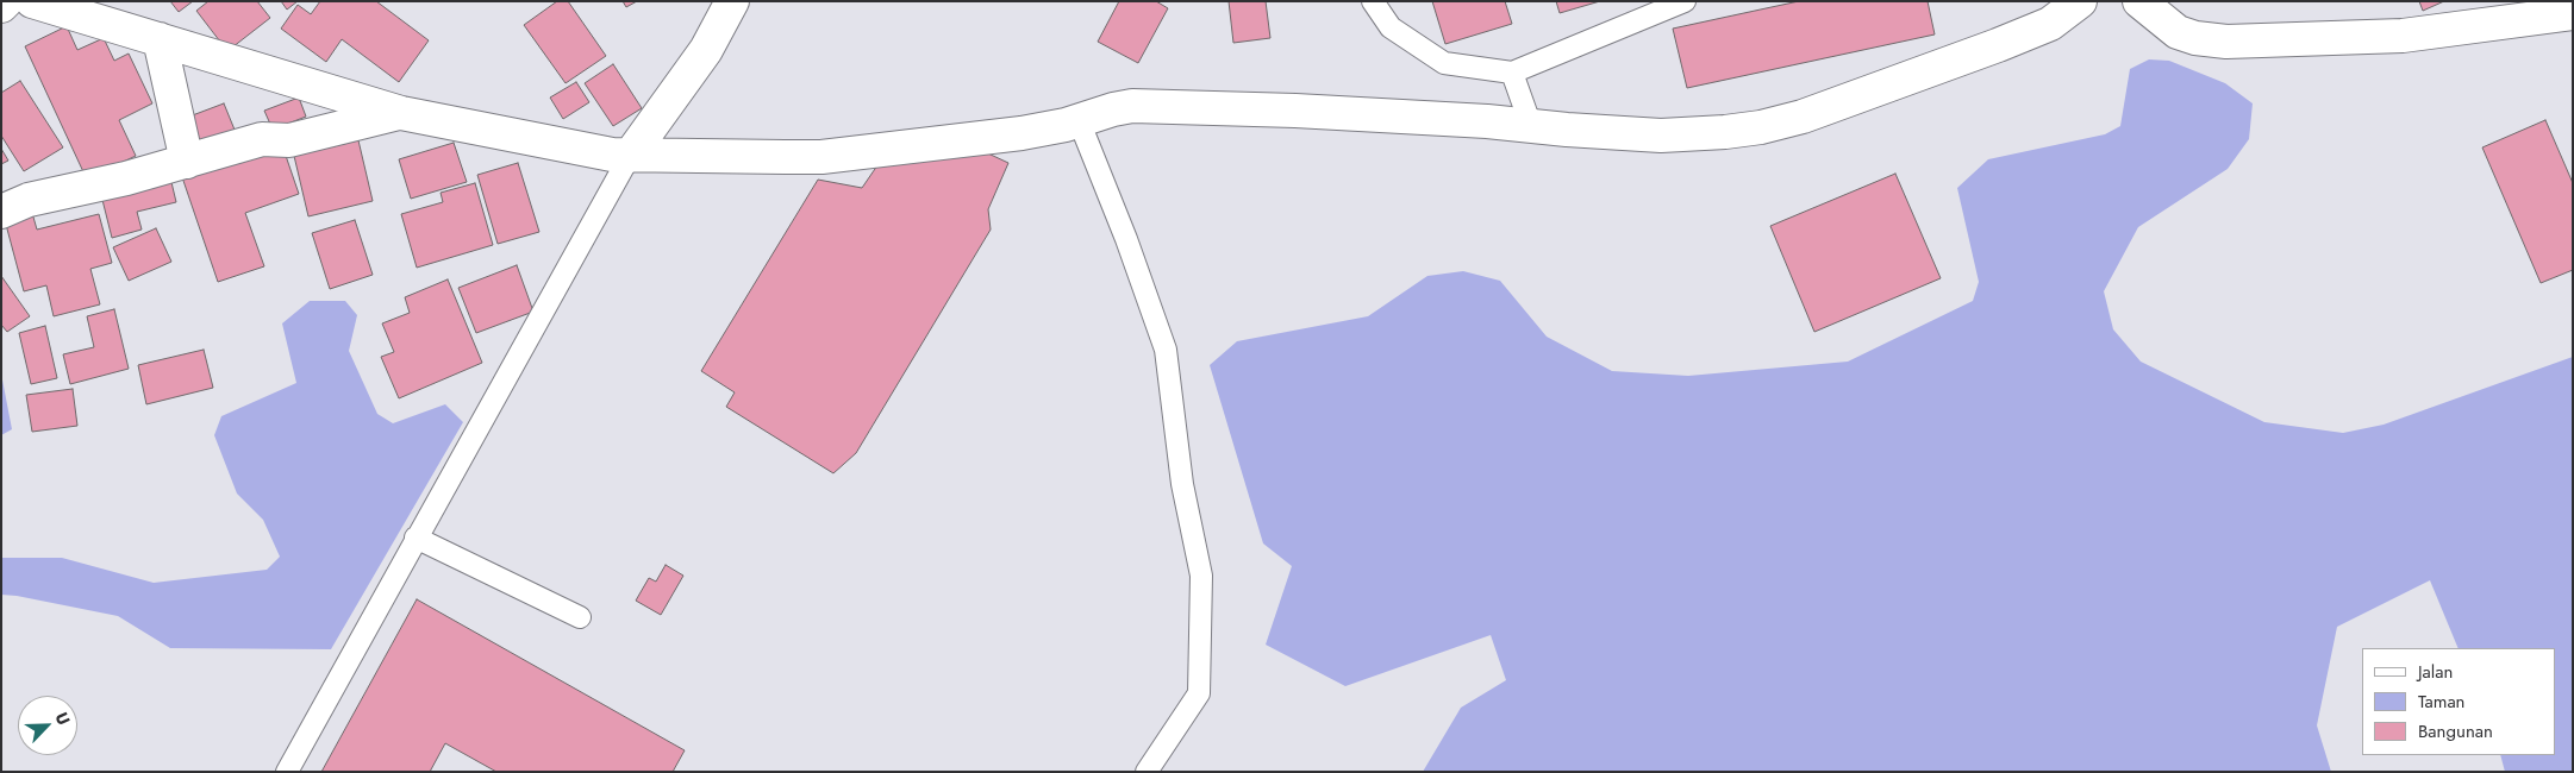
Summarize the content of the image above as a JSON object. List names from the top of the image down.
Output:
{
  "legend": ["Jalan", "Taman", "Bangunan"],
  "north": "top right"
}
